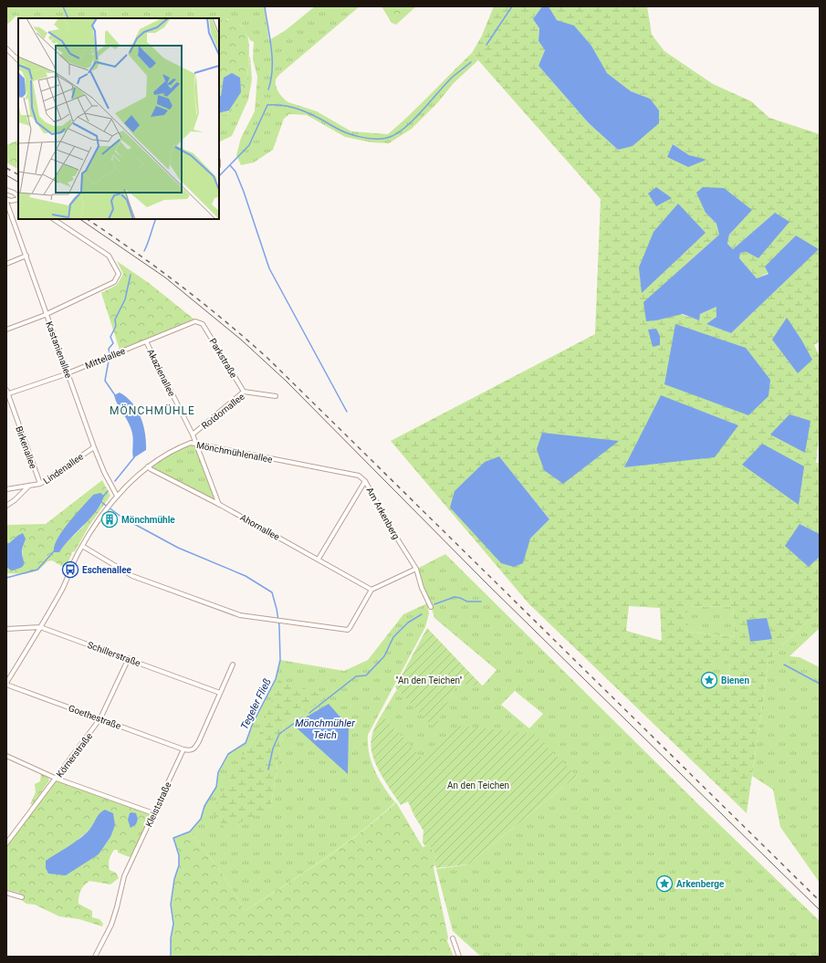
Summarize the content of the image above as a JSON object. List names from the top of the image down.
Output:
{
  "streets": {
    "street": [
      "Kastanienallee",
      "Mittelallee",
      "Parkstraße",
      "Akazienallee",
      "Rotdornallee",
      "Birkenallee",
      "Mönchmühlenallee",
      "Lindenallee",
      "Am Arkenberg",
      "Ahornallee",
      "Schillerstraße",
      "Goethestraße",
      "Körnerstraße",
      "Kleiststraße"
    ]
  },
  "crossings": [
    ["Kastanienallee", "Mittelallee"],
    ["Kastanienallee", "Mönchmühlenallee"],
    ["Kastanienallee", "Lindenallee"],
    ["Mittelallee", "Parkstraße"],
    ["Mittelallee", "Akazienallee"],
    ["Mittelallee", "Birkenallee"],
    ["Parkstraße", "Rotdornallee"],
    ["Akazienallee", "Rotdornallee"],
    ["Akazienallee", "Mönchmühlenallee"],
    ["Akazienallee", "Ahornallee"],
    ["Birkenallee", "Lindenallee"],
    ["Mönchmühlenallee", "Am Arkenberg"],
    ["Mönchmühlenallee", "Ahornallee"],
    ["Mönchmühlenallee", "Schillerstraße"],
    ["Mönchmühlenallee", "Goethestraße"],
    ["Am Arkenberg", "Ahornallee"],
    ["Schillerstraße", "Körnerstraße"],
    ["Goethestraße", "Körnerstraße"],
    ["Goethestraße", "Kleiststraße"]
  ],
  "districts": ["MÖNCHMÜHLE"],
  "water": ["Tegeler Fließ", "Mönchmühler Teich"],
  "parks": ["\"An den Teichen\"", "An den Teichen"],
  "places": {
    "building": ["Mönchmühle"],
    "bus stop": ["Eschenallee"],
    "place": ["Bienen", "Arkenberge"]
  }
}
